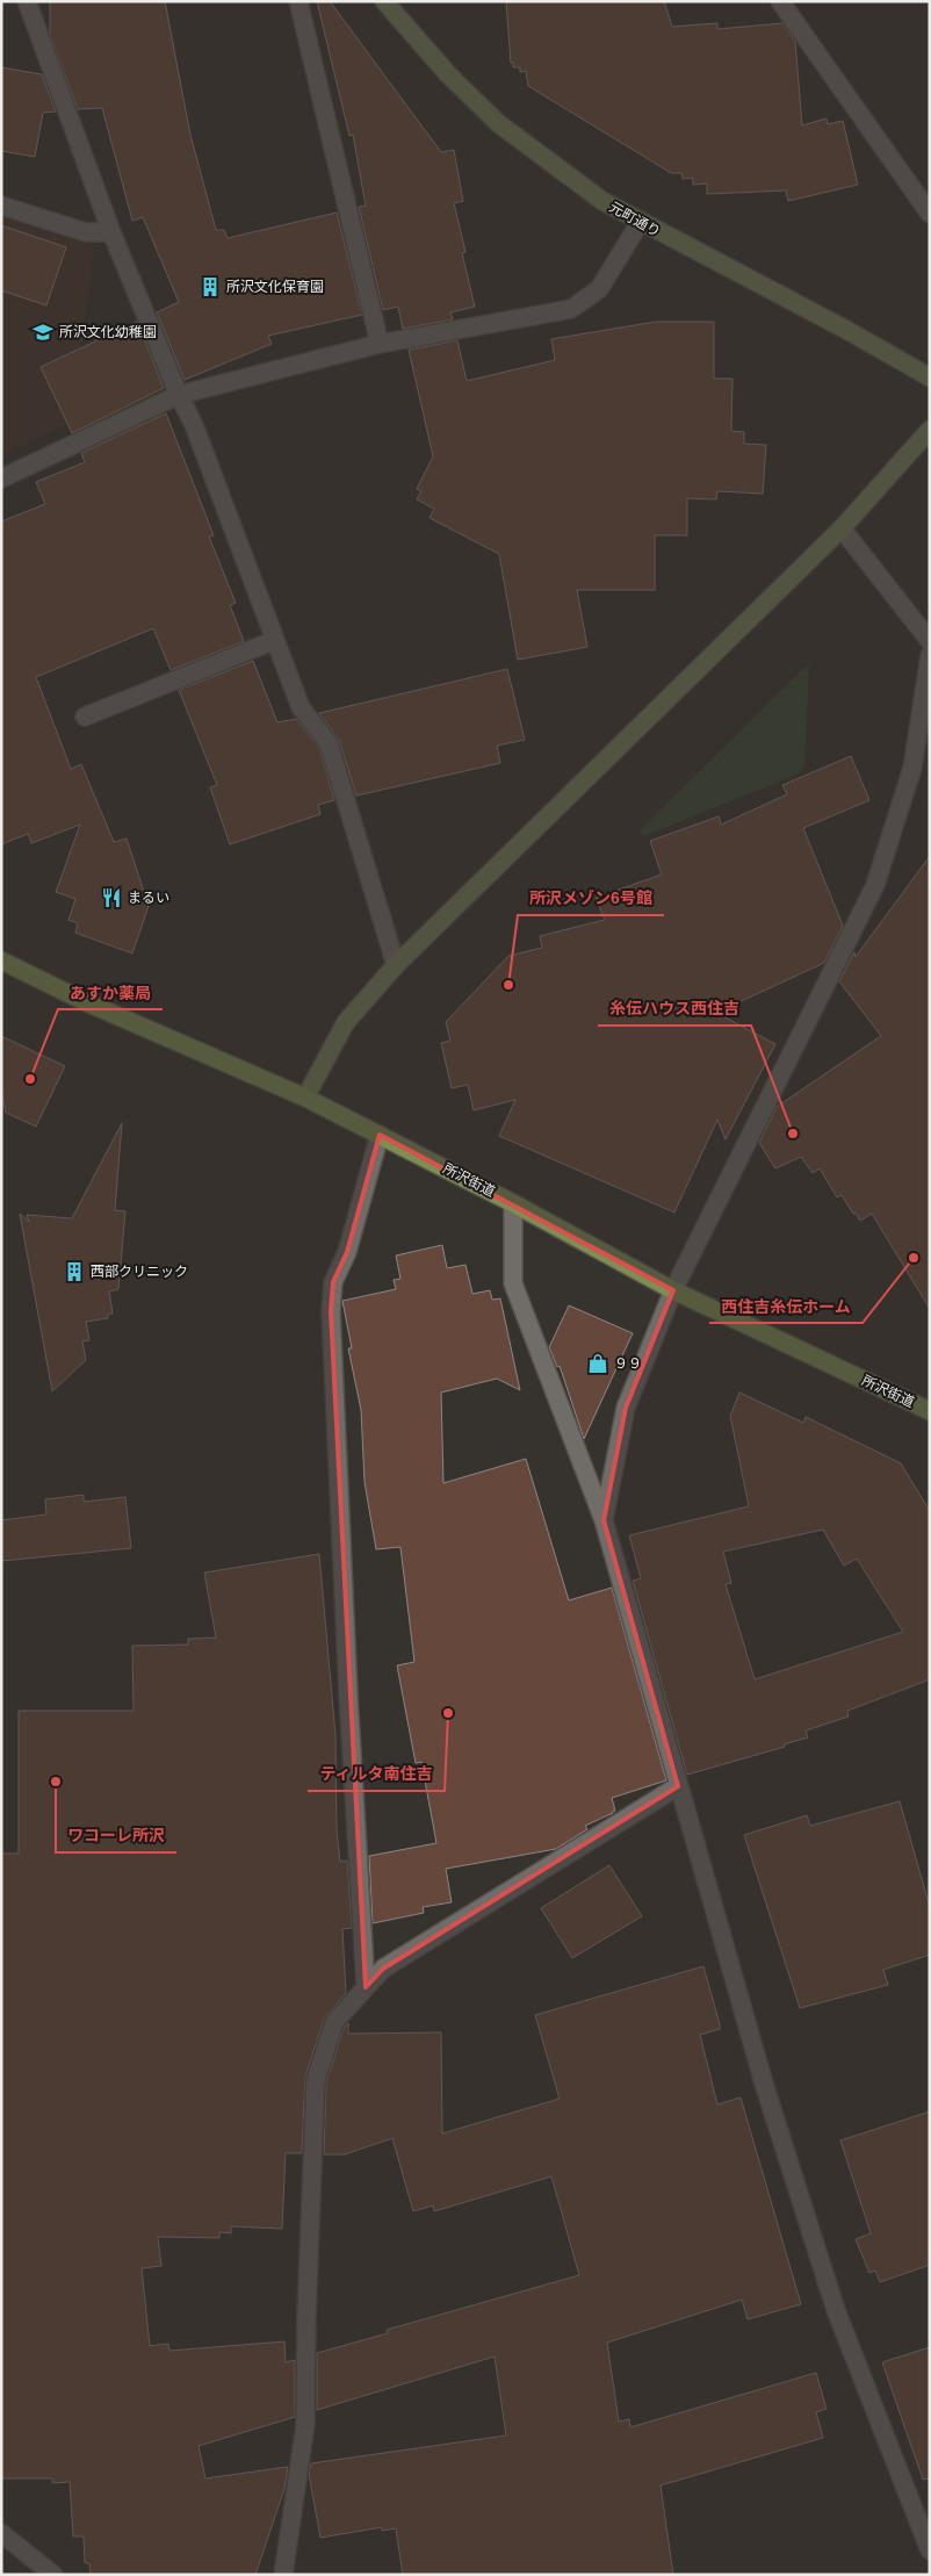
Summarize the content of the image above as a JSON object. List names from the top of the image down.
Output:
{
  "streets": {
    "main road": ["所沢街道"],
    "street": ["元町通り"]
  },
  "places": {
    "building": ["所沢文化保育園", "西部クリニック"],
    "school or university": ["所沢文化幼稚園"],
    "restaurant": ["まるい"],
    "other": [
      "所沢メゾン6号館",
      "あすか薬局",
      "糸伝ハウス西住吉",
      "西住吉糸伝ホーム",
      "ティルタ南住吉",
      "ワコーレ所沢"
    ],
    "shop": ["９９"]
  }
}
